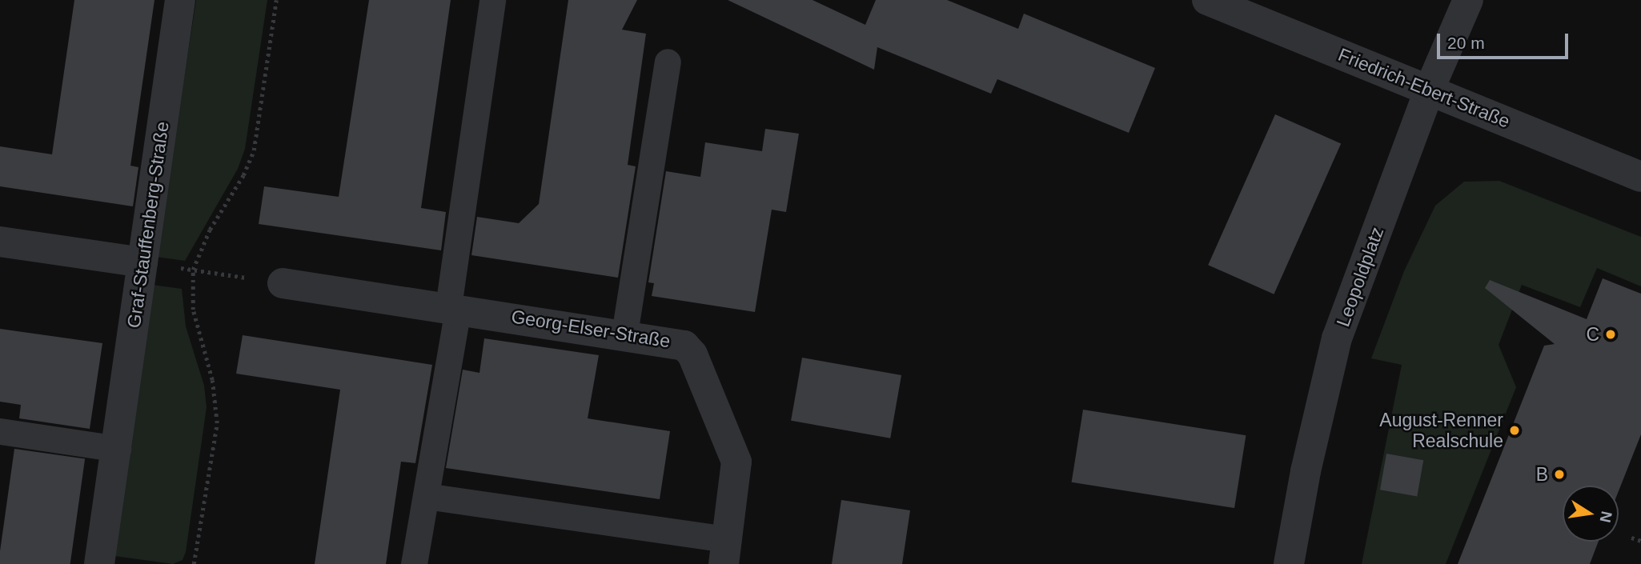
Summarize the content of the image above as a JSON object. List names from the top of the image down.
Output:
{
  "streets": {
    "street": [
      "Friedrich-Ebert-Straße",
      "Graf-Stauffenberg-Straße",
      "Leopoldplatz",
      "Georg-Elser-Straße"
    ]
  },
  "crossings": [
    ["Friedrich-Ebert-Straße", "Leopoldplatz"]
  ],
  "places": ["C", "August-Renner Realschule", "B"],
  "scale_bar": "20 m",
  "north": "right"
}
